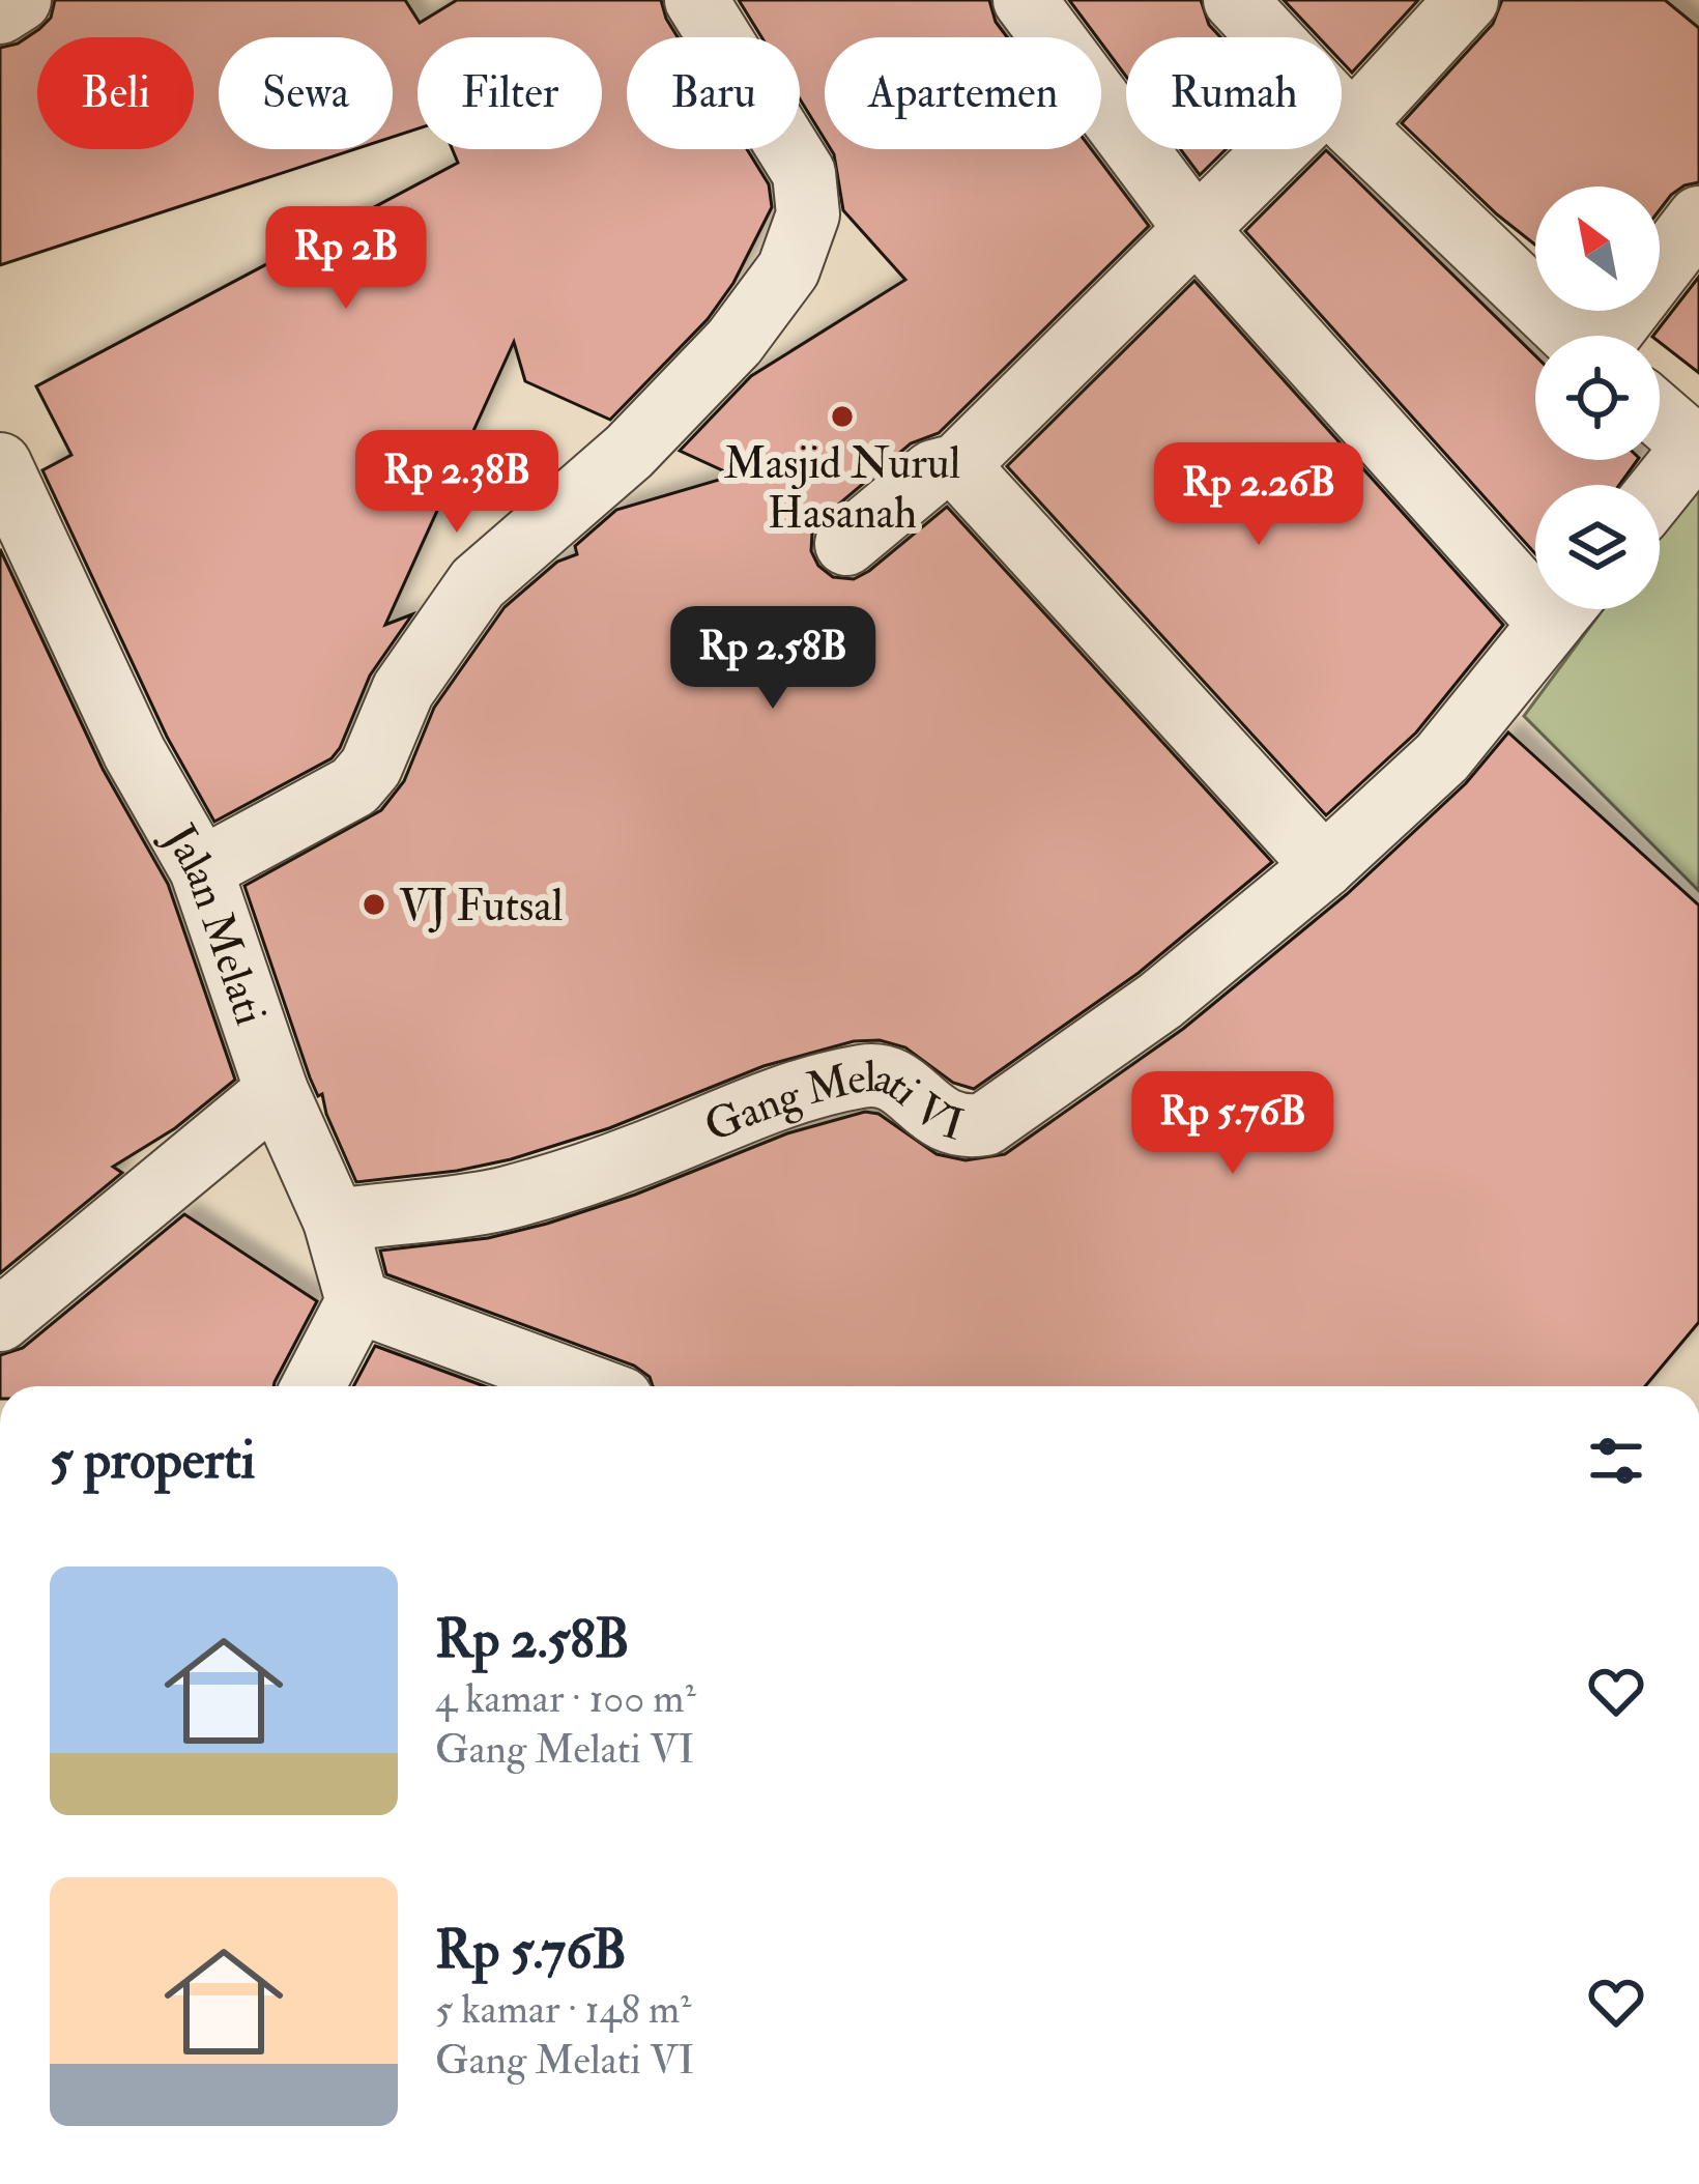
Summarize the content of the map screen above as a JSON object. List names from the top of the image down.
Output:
{
  "streets": {
    "street": ["Jalan Melati", "Gang Melati VI"]
  },
  "crossings": [
    ["Jalan Melati", "Gang Melati VI"]
  ],
  "places": ["Masjid Nurul Hasanah", "VJ Futsal"],
  "north": "top left",
  "page": {
    "chip": [
      "Beli",
      "Sewa",
      "Filter",
      "Baru",
      "Apartemen",
      "Rumah"
    ],
    "price": [
      "Rp 2B",
      "Rp 2.38B",
      "Rp 2.26B",
      "Rp 2.58B",
      "Rp 5.76B"
    ],
    "heading": "5 properti",
    "list": [
      {
        "name": "Rp 2.58B",
        "note": "4 kamar · 100 m² · Gang Melati VI"
      },
      {
        "name": "Rp 5.76B",
        "note": "5 kamar · 148 m² · Gang Melati VI"
      }
    ]
  }
}
